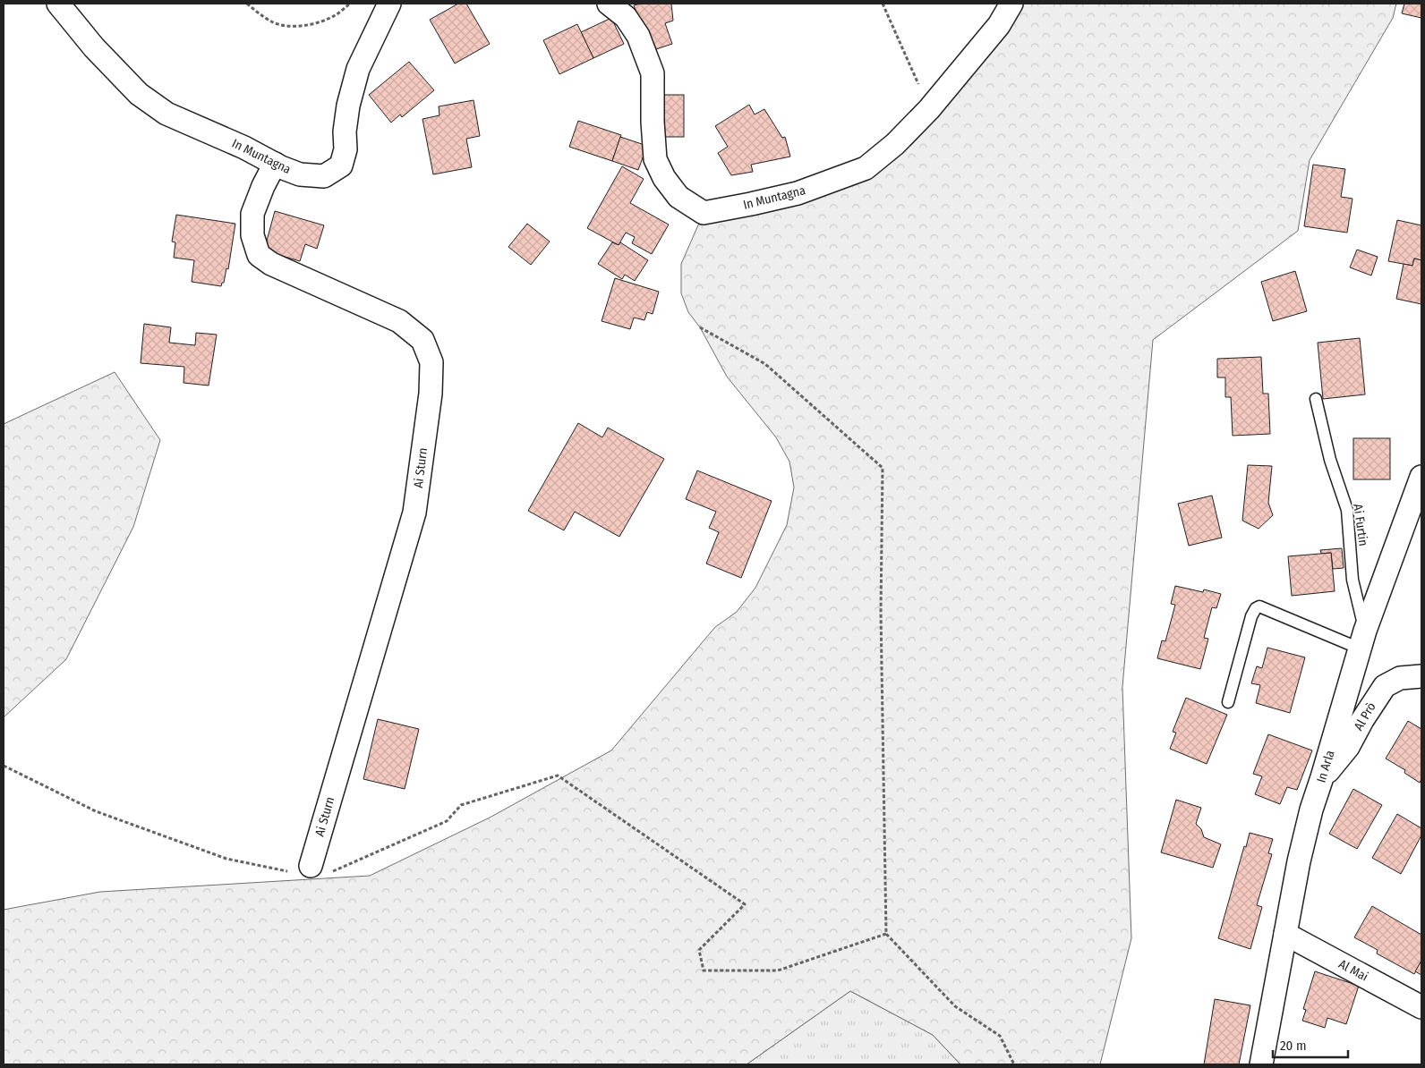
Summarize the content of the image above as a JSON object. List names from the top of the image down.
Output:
{
  "streets": {
    "street": [
      "In Muntagna",
      "Ai Sturn",
      "Al Prò",
      "In Arla",
      "Al Mai"
    ],
    "lane": ["Ai Furtin"]
  },
  "crossings": [
    ["In Muntagna", "Ai Sturn"],
    ["Ai Furtin", "In Arla"],
    ["Al Prò", "In Arla"],
    ["In Arla", "Al Mai"]
  ],
  "scale_bar": "20 m"
}
